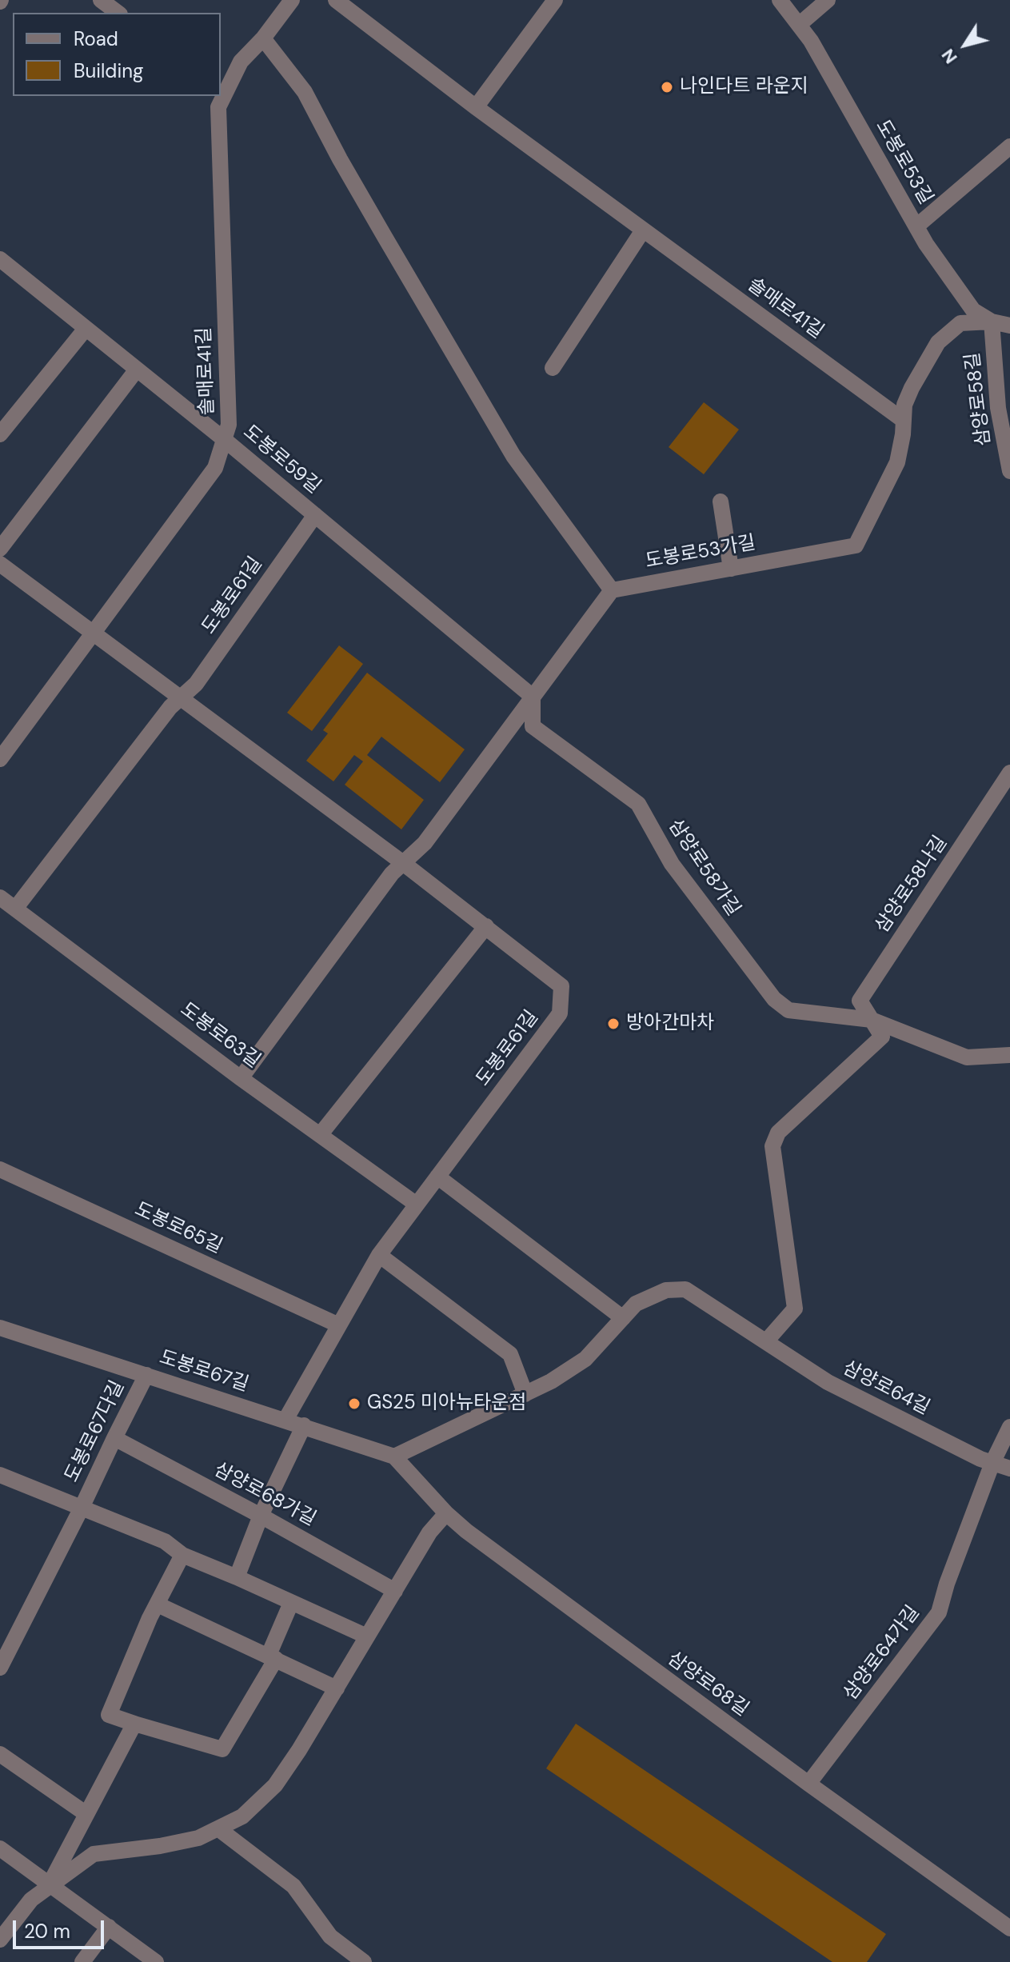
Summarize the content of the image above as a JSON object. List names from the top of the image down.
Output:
{
  "streets": {
    "street": [
      "도봉로53길",
      "솔매로41길",
      "삼양로58길",
      "도봉로59길",
      "도봉로53가길",
      "도봉로61길",
      "삼양로58가길",
      "삼양로58나길",
      "도봉로63길",
      "도봉로65길",
      "도봉로67길",
      "삼양로64길",
      "도봉로67다길",
      "삼양로68가길",
      "삼양로64가길",
      "삼양로68길"
    ]
  },
  "crossings": [
    ["도봉로53길", "삼양로58길"],
    ["도봉로53길", "도봉로53가길"],
    ["솔매로41길", "도봉로59길"],
    ["솔매로41길", "도봉로53가길"],
    ["솔매로41길", "도봉로61길"],
    ["삼양로58길", "도봉로53가길"],
    ["도봉로59길", "도봉로61길"],
    ["도봉로59길", "삼양로58가길"],
    ["도봉로61길", "도봉로63길"],
    ["도봉로61길", "도봉로65길"],
    ["도봉로61길", "도봉로67길"],
    ["삼양로58가길", "삼양로58나길"],
    ["도봉로67길", "삼양로64길"],
    ["도봉로67길", "도봉로67다길"],
    ["도봉로67길", "삼양로68길"],
    ["삼양로64길", "삼양로64가길"],
    ["삼양로64길", "삼양로68길"],
    ["도봉로67다길", "삼양로68가길"],
    ["삼양로64가길", "삼양로68길"]
  ],
  "places": ["나인다트 라운지", "방아간마차", "GS25 미아뉴타운점"],
  "legend": ["Road", "Building"],
  "scale_bar": "20 m",
  "north": "bottom left"
}
